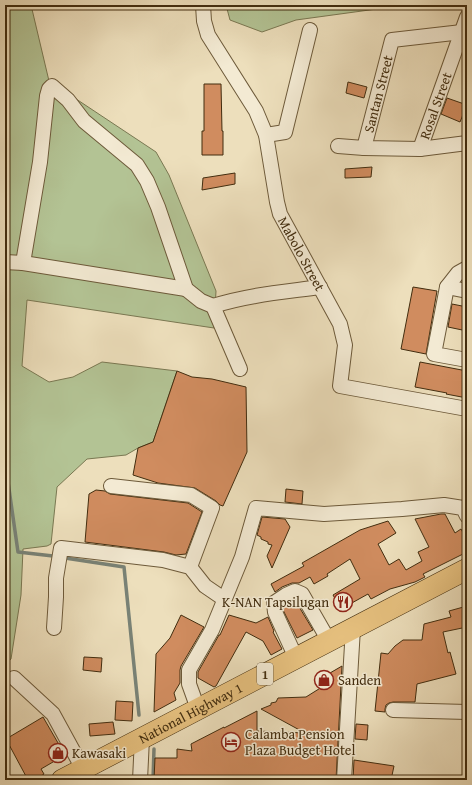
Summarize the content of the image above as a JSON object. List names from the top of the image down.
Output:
{
  "streets": {
    "highway": ["1", "National Highway 1"],
    "street": ["Santan Street", "Rosal Street", "Mabolo Street"]
  },
  "crossings": [
    ["Santan Street", "Rosal Street"]
  ],
  "places": {
    "restaurant": ["K-NAN Tapsilugan"],
    "shop": ["Sanden", "Kawasaki"],
    "hotel": ["Calamba Pension Plaza Budget Hotel"]
  }
}
